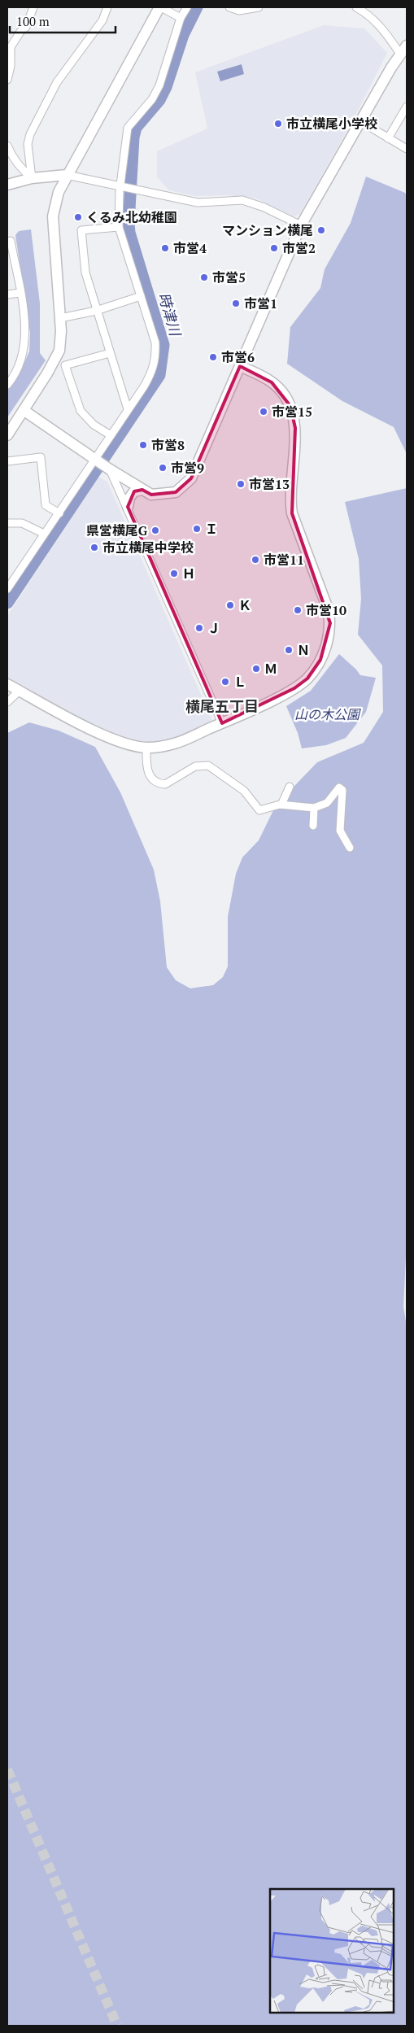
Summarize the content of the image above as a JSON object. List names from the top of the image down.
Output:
{
  "districts": ["横尾五丁目"],
  "water": ["時津川"],
  "parks": ["山の木公園"],
  "places": [
    "市立横尾小学校",
    "くるみ北幼稚園",
    "マンション横尾",
    "市営4",
    "市営2",
    "市営5",
    "市営1",
    "市営6",
    "市営15",
    "市営8",
    "市営9",
    "市営13",
    "Ｉ",
    "県営横尾G",
    "市立横尾中学校",
    "市営11",
    "Ｈ",
    "Ｋ",
    "市営10",
    "Ｊ",
    "Ｎ",
    "Ｍ",
    "Ｌ"
  ],
  "scale_bar": "100 m"
}
